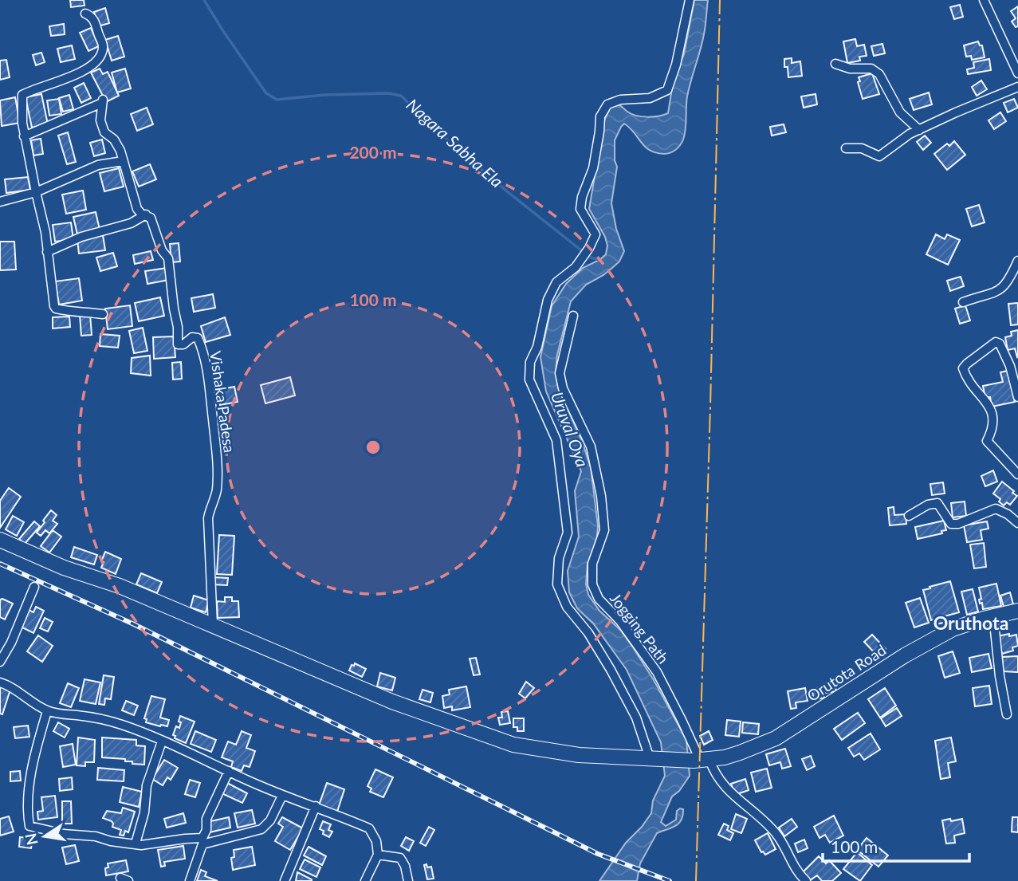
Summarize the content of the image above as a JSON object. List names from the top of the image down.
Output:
{
  "streets": {
    "main road": ["Orutota Road"],
    "street": ["Vishaka Padesa", "Jogging Path"]
  },
  "crossings": [
    ["Vishaka Padesa", "Orutota Road"],
    ["Jogging Path", "Orutota Road"]
  ],
  "districts": ["Oruthota"],
  "water": ["Nagara Sabha Ela", "Uruval Oya"],
  "scale_bar": "100 m",
  "north": "left",
  "rings": ["200 m", "100 m"]
}
